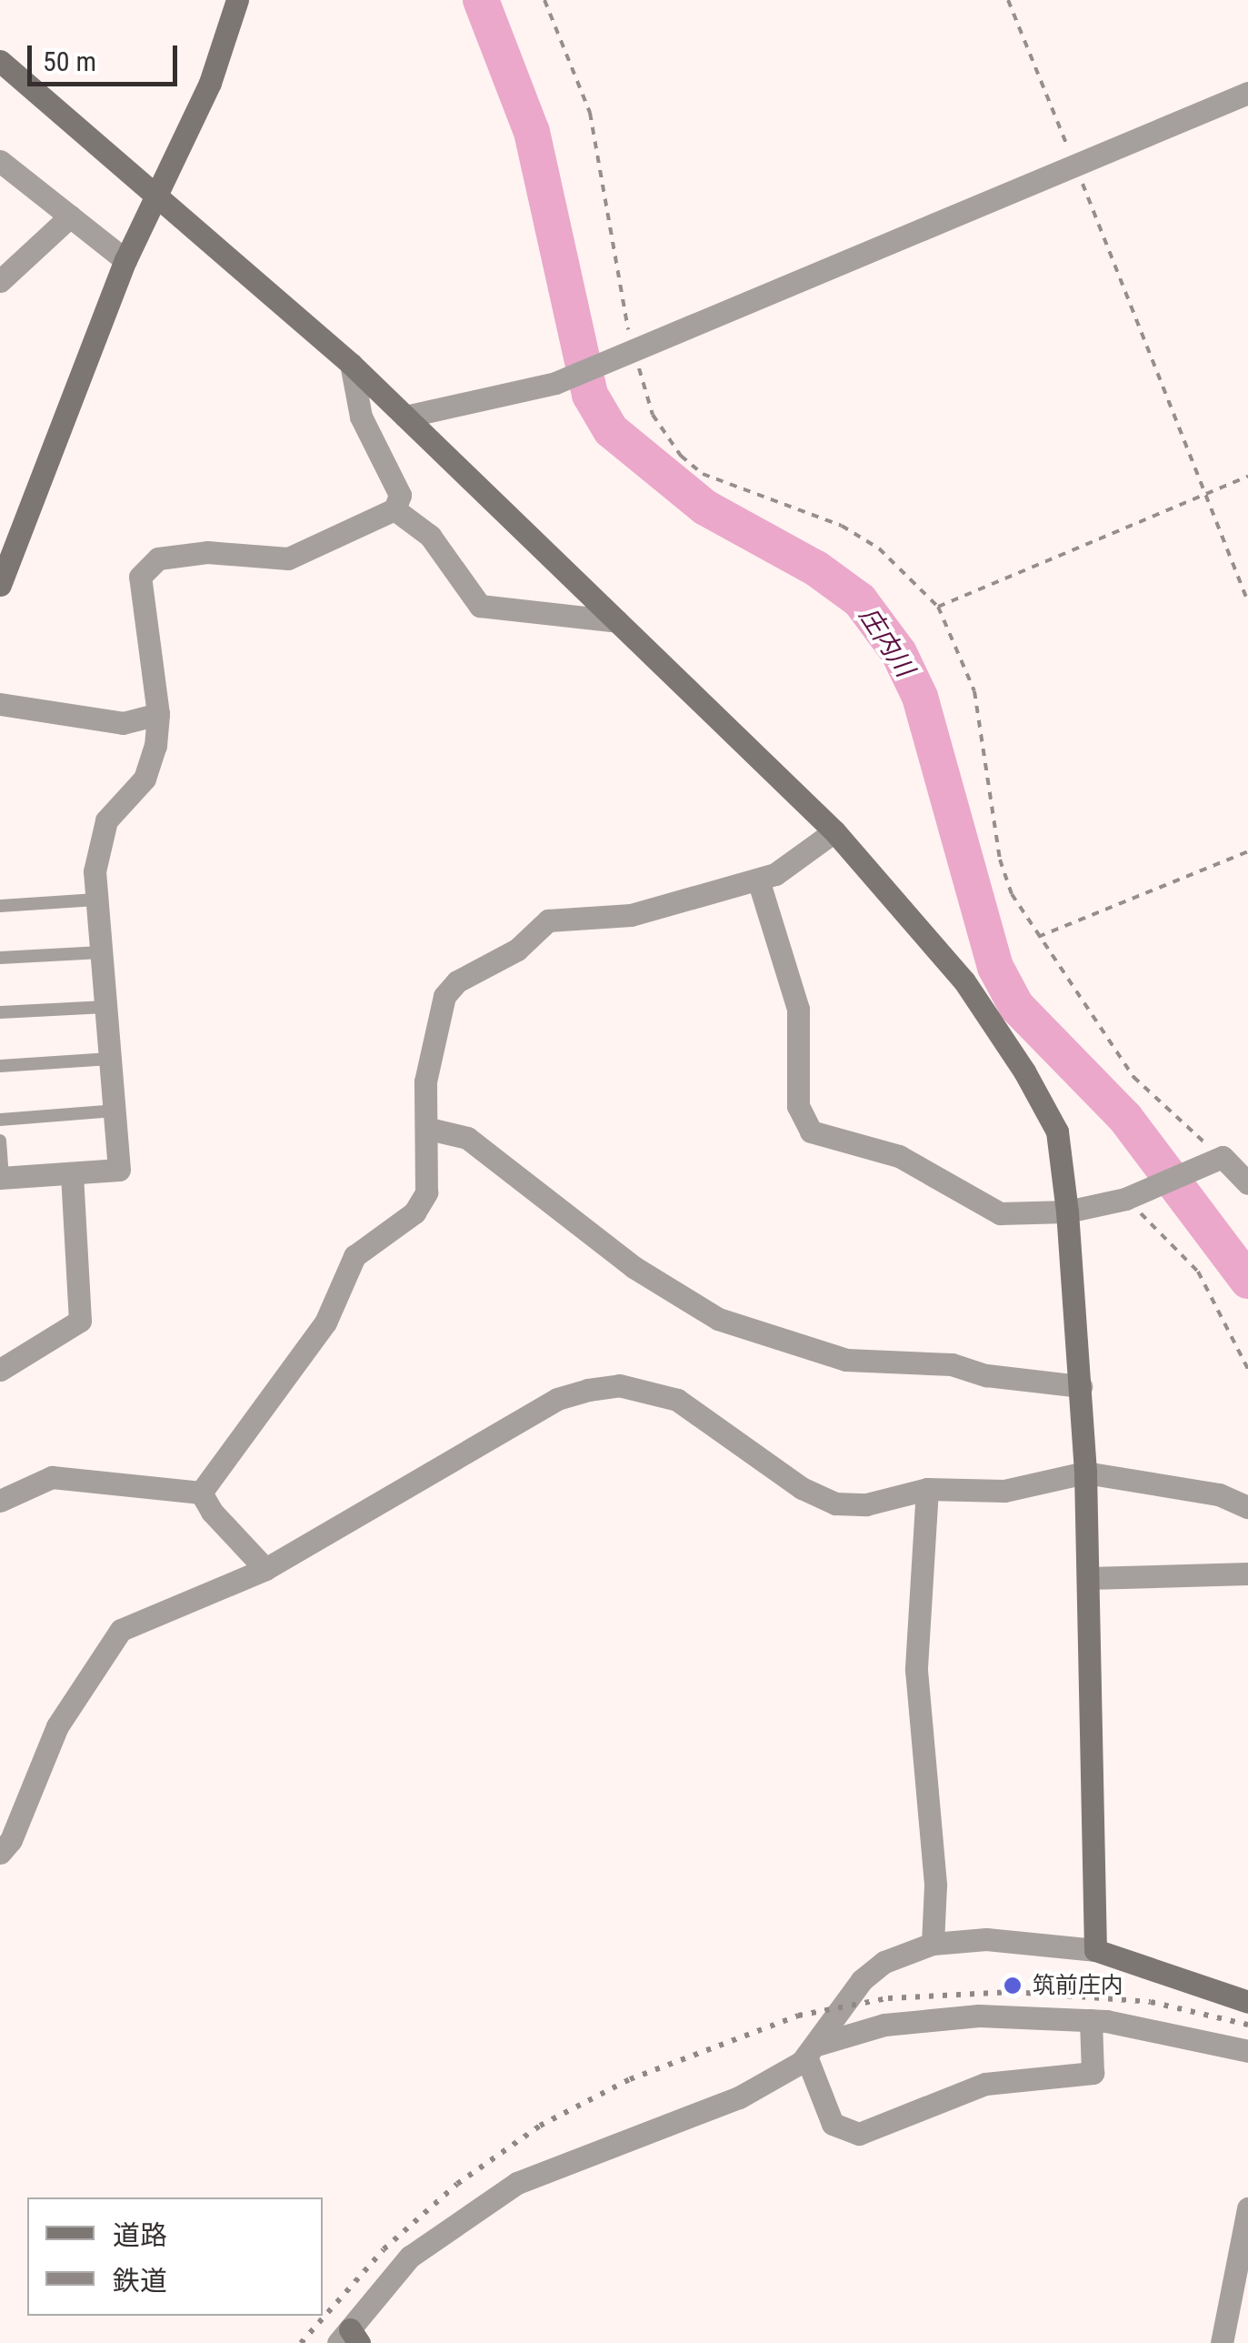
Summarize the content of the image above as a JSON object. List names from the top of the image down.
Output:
{
  "water": ["庄内川"],
  "places": ["筑前庄内"],
  "legend": ["道路", "鉄道"],
  "scale_bar": "50 m"
}
